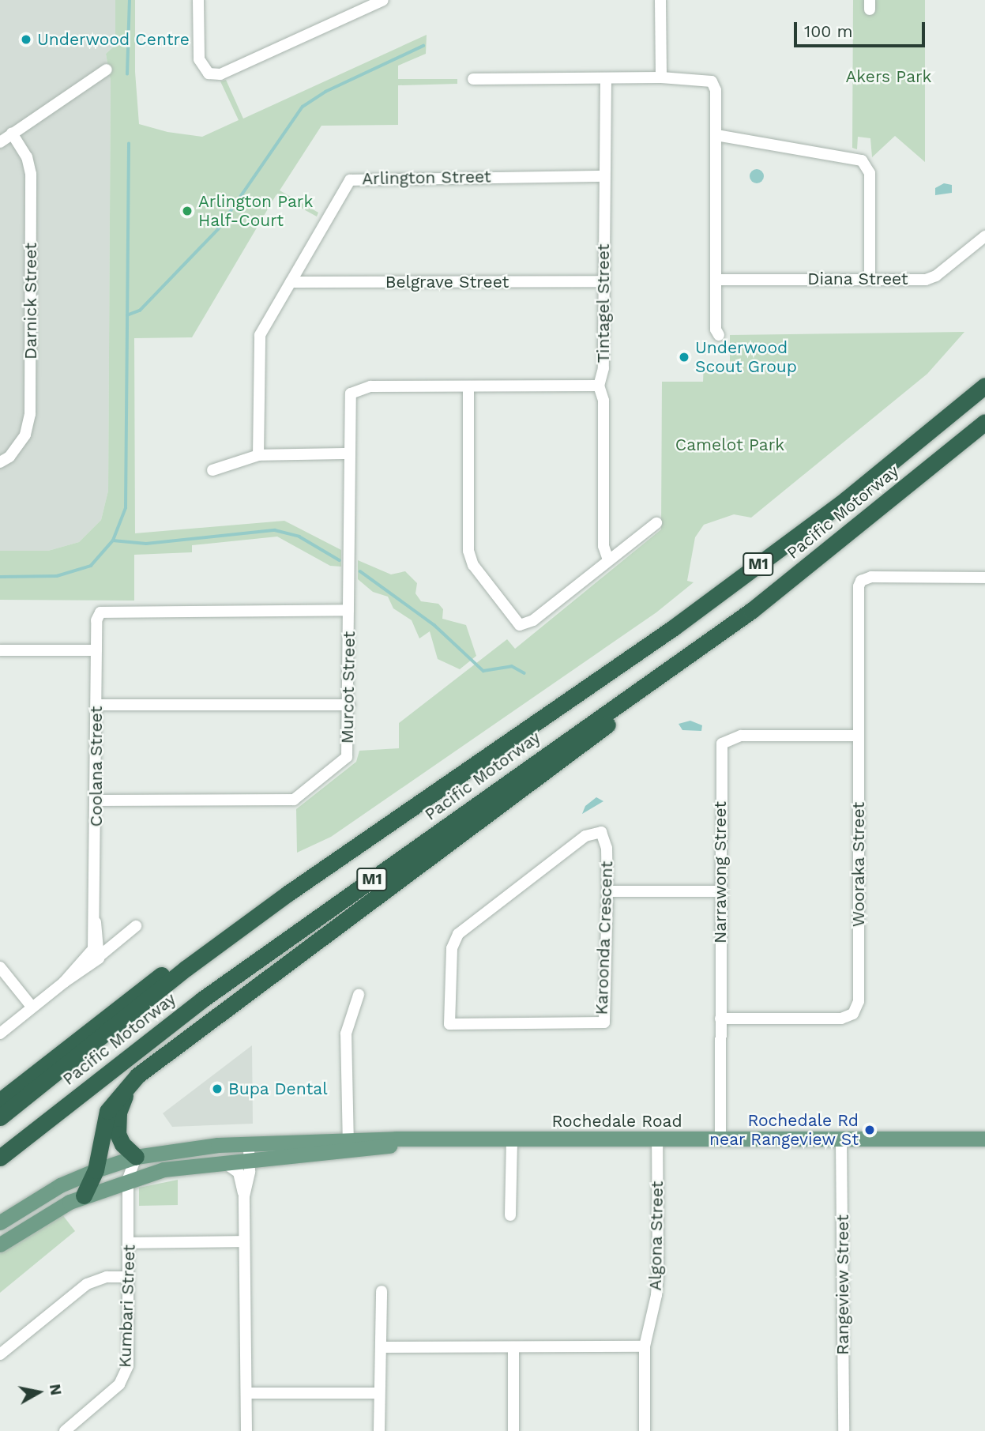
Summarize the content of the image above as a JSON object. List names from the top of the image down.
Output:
{
  "streets": {
    "highway": ["Pacific Motorway", "M1"],
    "main road": ["Rochedale Road"],
    "street": [
      "Arlington Street",
      "Diana Street",
      "Belgrave Street",
      "Darnick Street",
      "Tintagel Street",
      "Murcot Street",
      "Coolana Street",
      "Wooraka Street",
      "Narrawong Street",
      "Karoonda Crescent",
      "Algona Street",
      "Rangeview Street",
      "Kumbari Street"
    ]
  },
  "crossings": [
    ["Arlington Street", "Belgrave Street"],
    ["Arlington Street", "Tintagel Street"],
    ["Belgrave Street", "Tintagel Street"],
    ["Murcot Street", "Coolana Street"],
    ["Wooraka Street", "Narrawong Street"],
    ["Narrawong Street", "Rochedale Road"],
    ["Rochedale Road", "Algona Street"],
    ["Rochedale Road", "Rangeview Street"],
    ["Rochedale Road", "Kumbari Street"]
  ],
  "parks": ["Akers Park", "Camelot Park"],
  "places": [
    "Underwood Centre",
    "Arlington Park Half-Court",
    "Underwood Scout Group",
    "Bupa Dental",
    "Rochedale Rd near Rangeview St"
  ],
  "scale_bar": "100 m",
  "north": "right"
}
